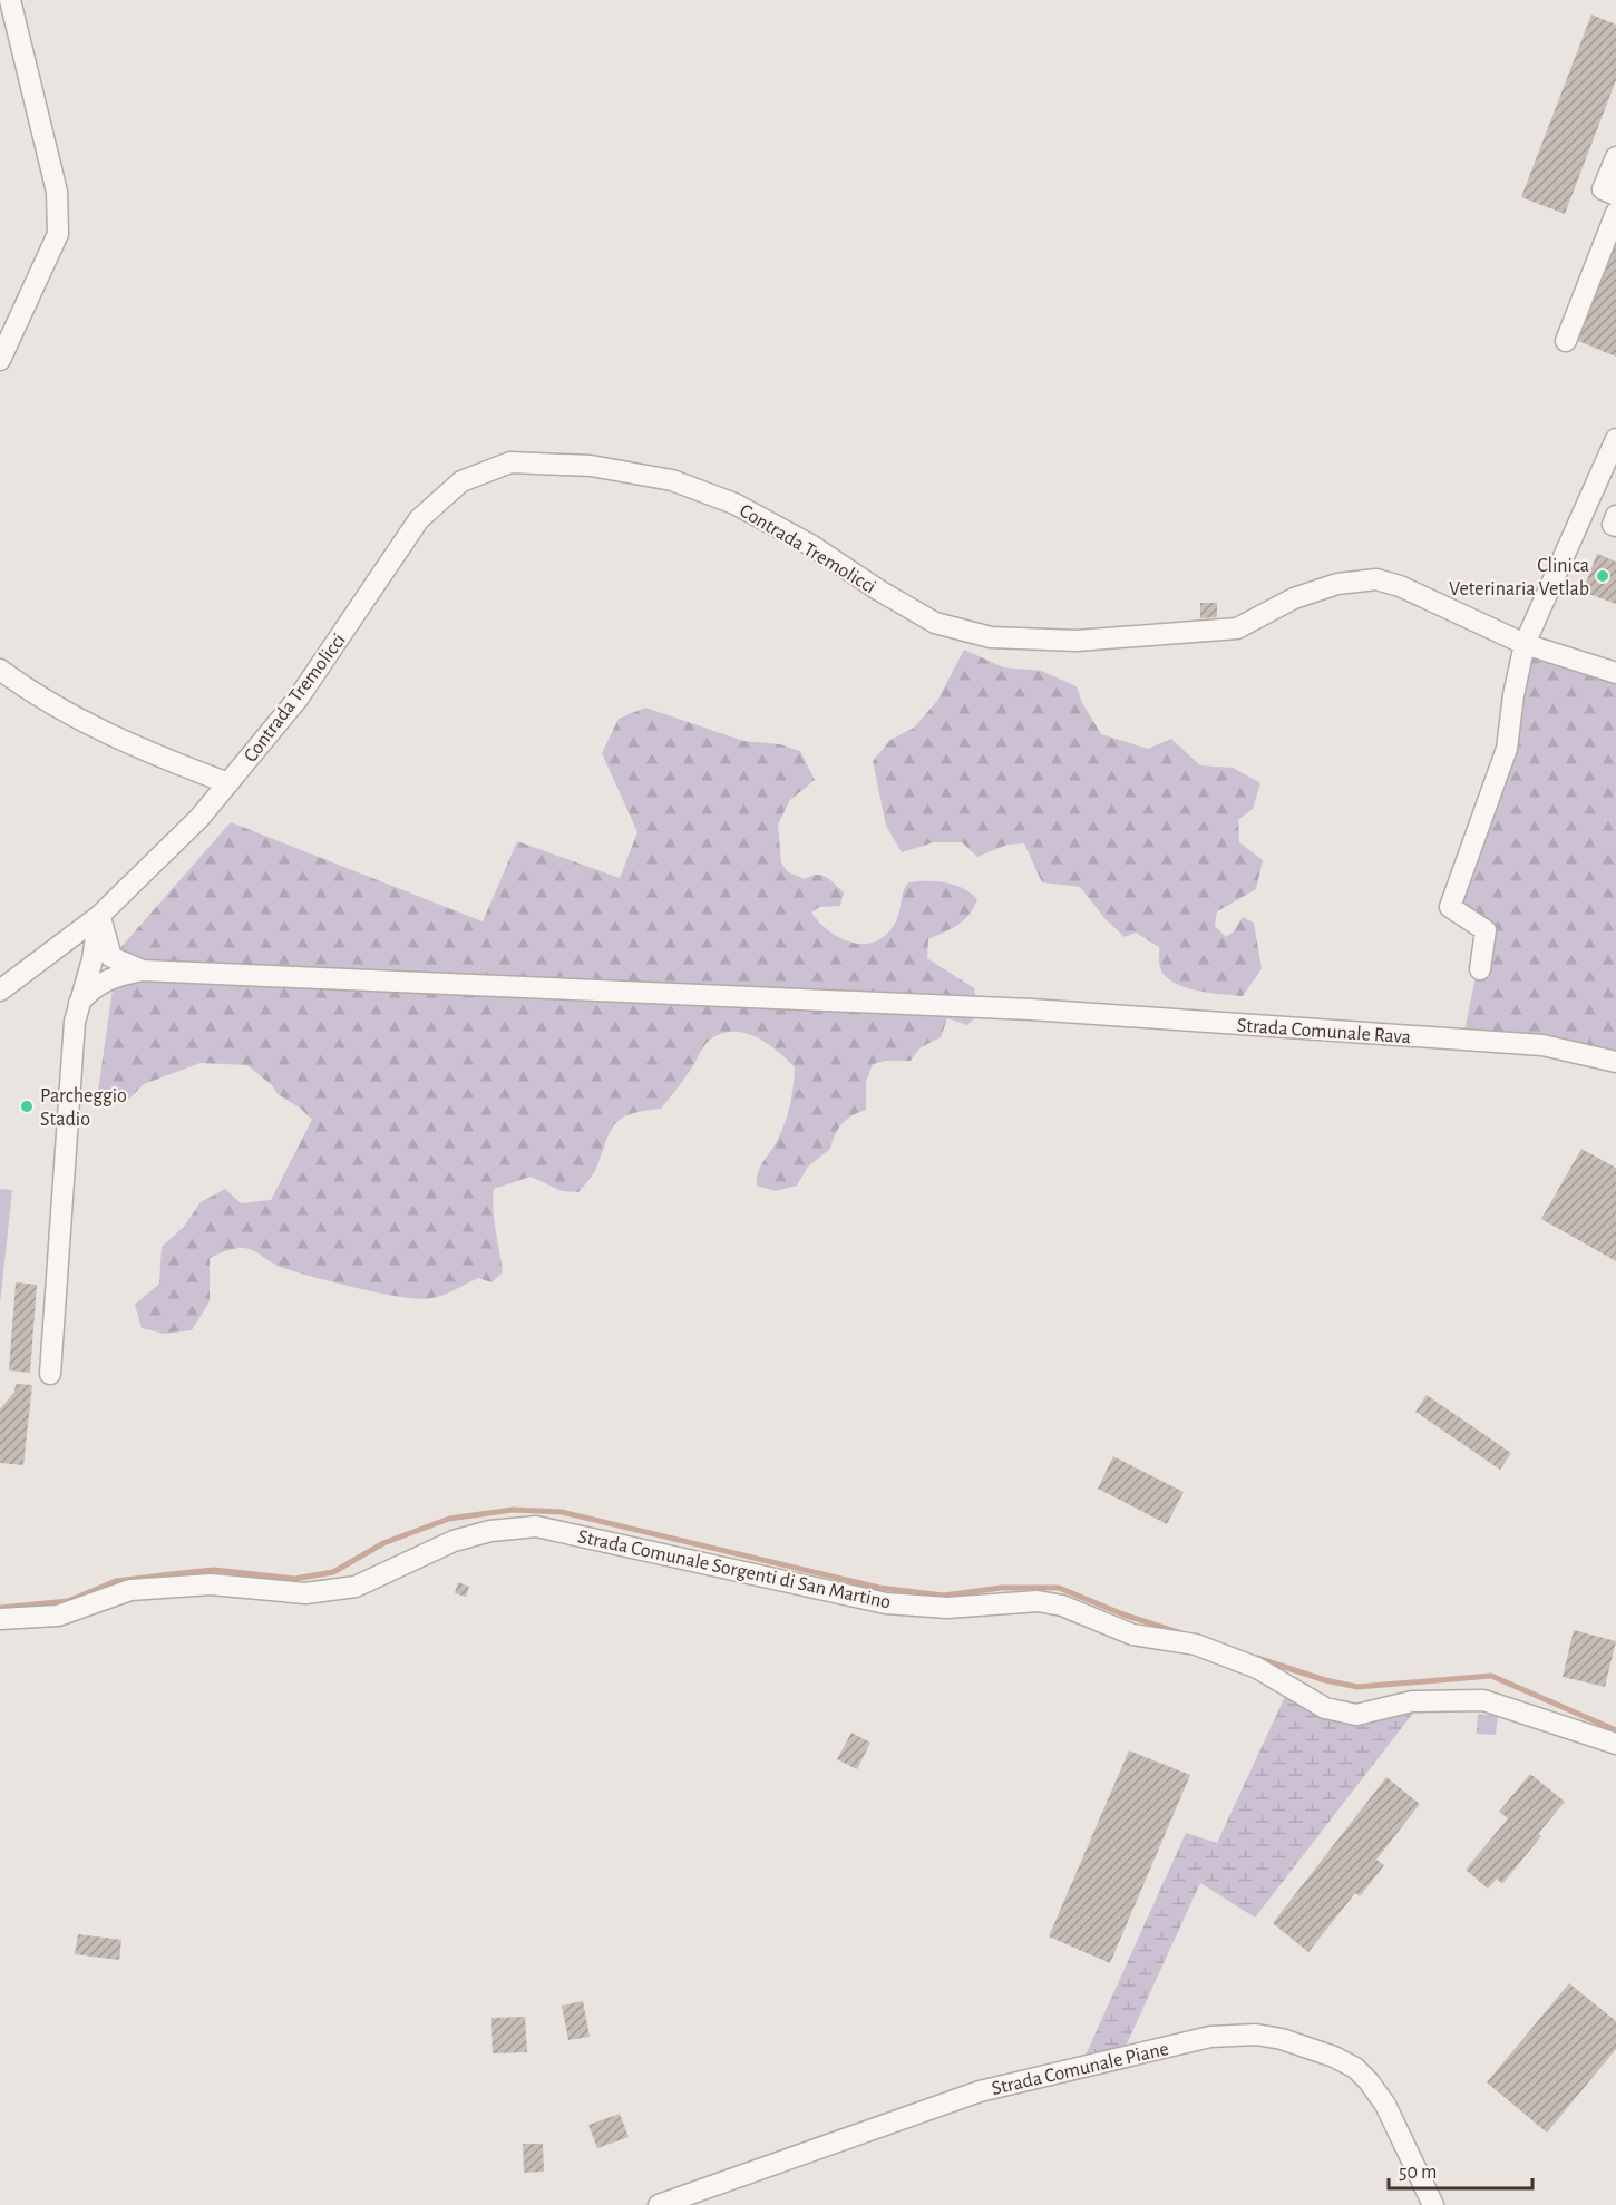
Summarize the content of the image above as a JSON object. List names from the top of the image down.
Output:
{
  "streets": {
    "street": [
      "Contrada Tremolicci",
      "Strada Comunale Rava",
      "Strada Comunale Sorgenti di San Martino",
      "Strada Comunale Piane"
    ]
  },
  "places": ["Clinica Veterinaria Vetlab", "Parcheggio Stadio"],
  "scale_bar": "50 m"
}
